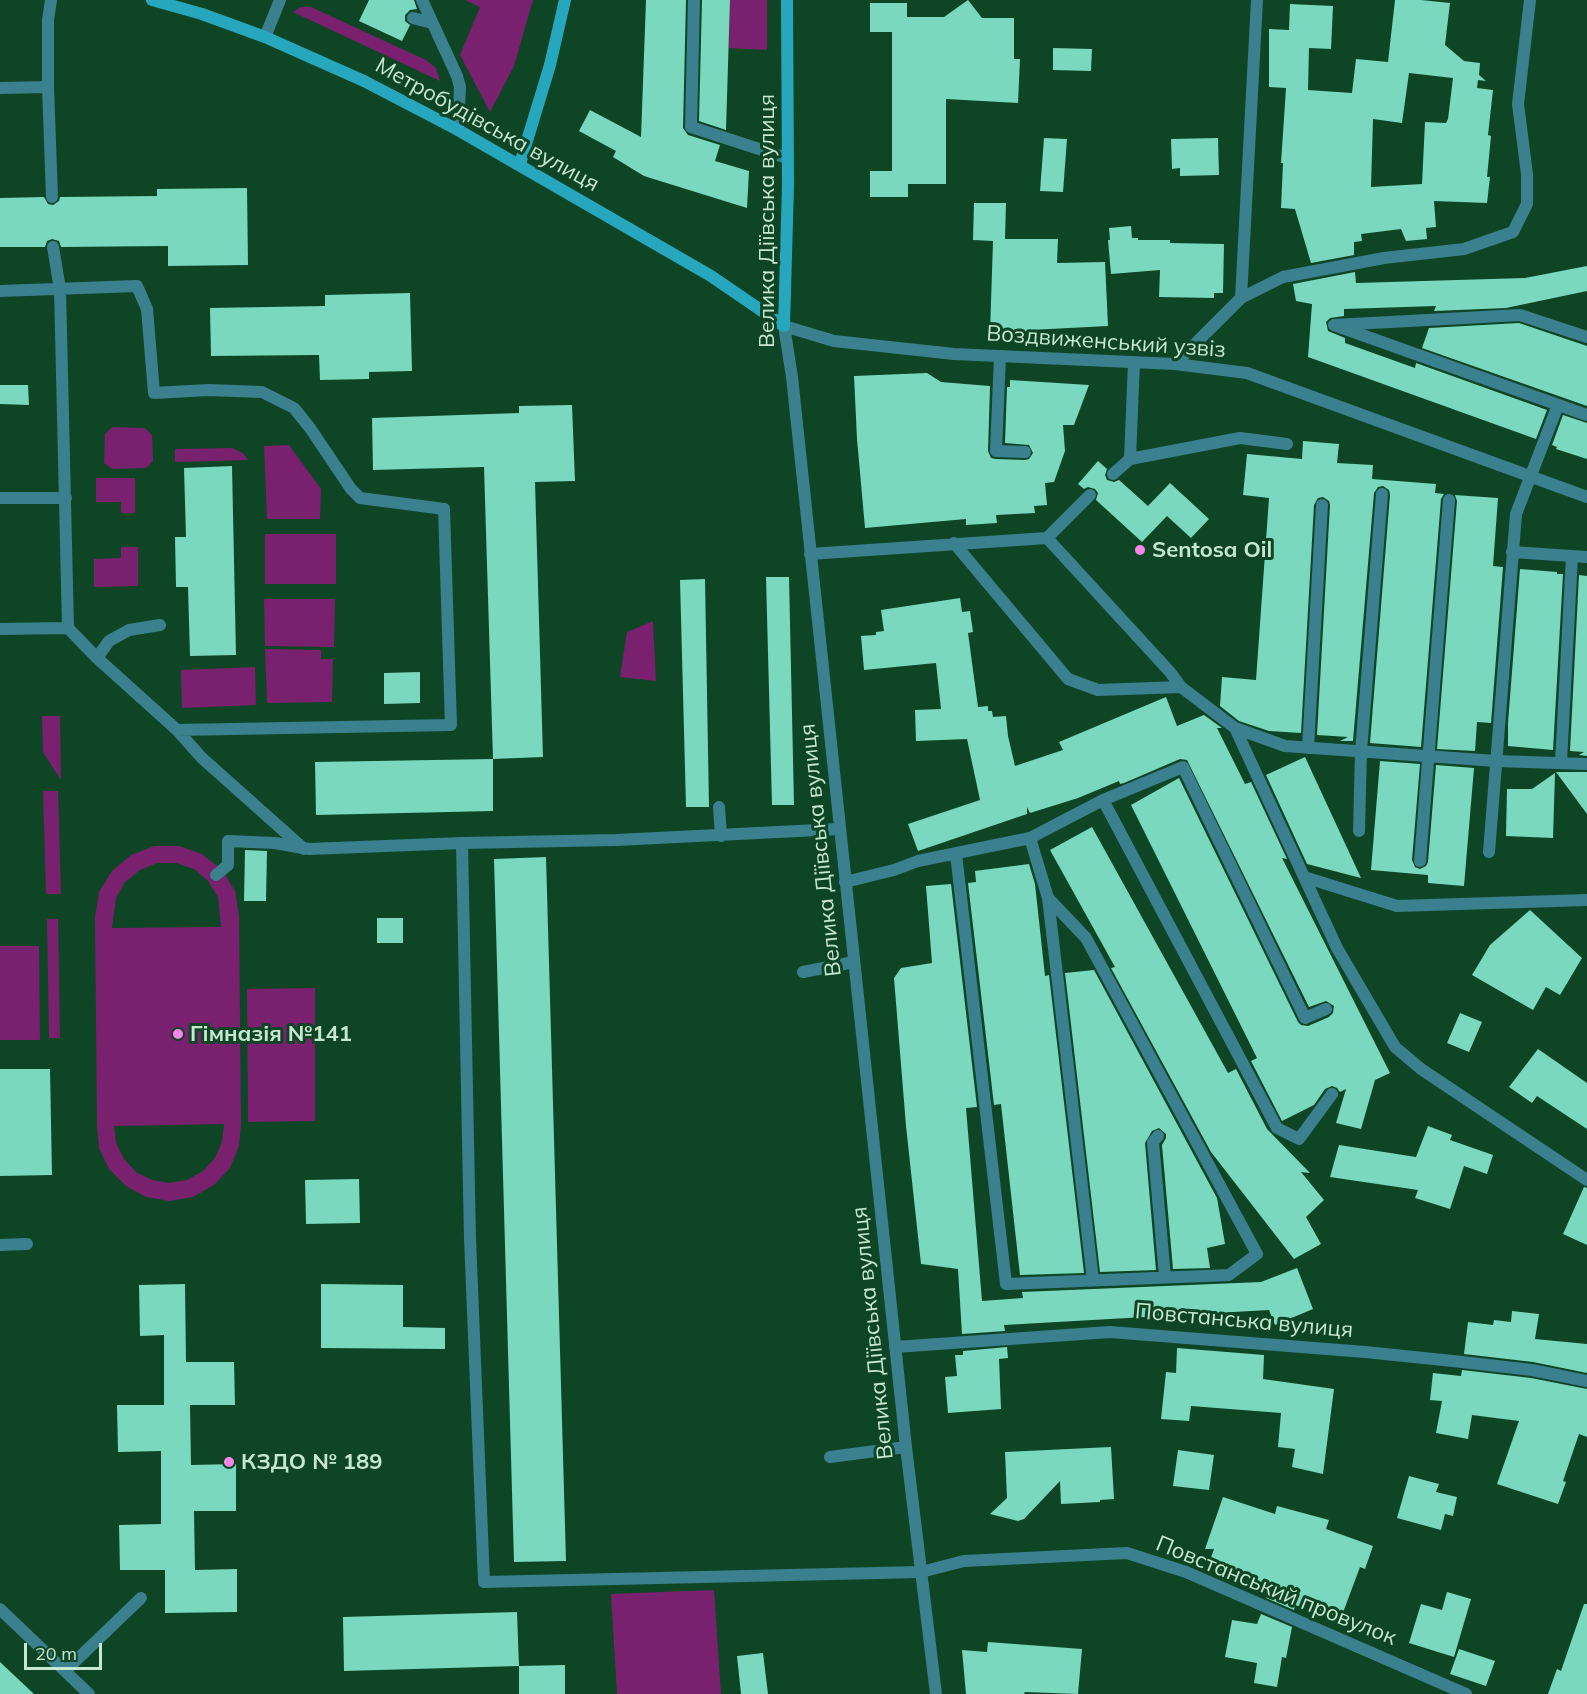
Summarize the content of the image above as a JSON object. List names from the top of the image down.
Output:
{
  "streets": {
    "main road": ["Метробудівська вулиця", "Велика Діївська вулиця"],
    "street": ["Воздвиженський узвіз", "Повстанська вулиця", "Повстанський провулок"]
  },
  "crossings": [
    ["Метробудівська вулиця", "Велика Діївська вулиця"],
    ["Метробудівська вулиця", "Воздвиженський узвіз"],
    ["Велика Діївська вулиця", "Воздвиженський узвіз"],
    ["Велика Діївська вулиця", "Повстанська вулиця"],
    ["Велика Діївська вулиця", "Повстанський провулок"]
  ],
  "places": ["Sentosa Oil", "Гімназія №141", "КЗДО № 189"],
  "scale_bar": "20 m"
}
